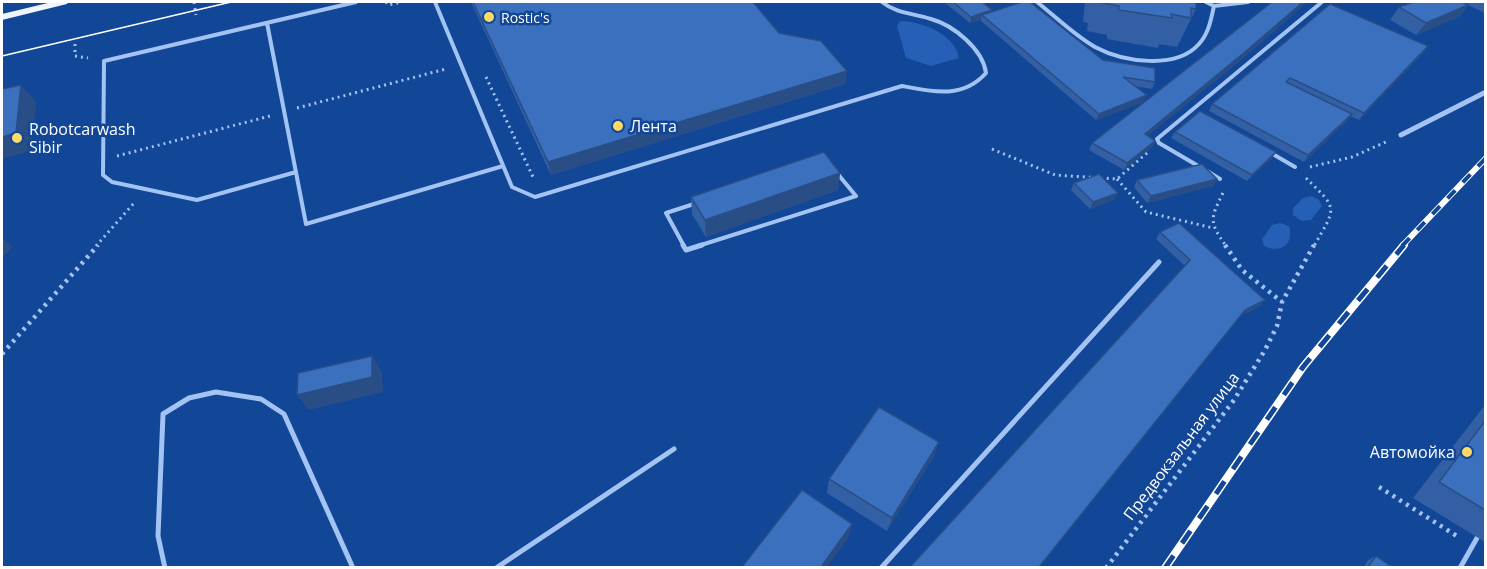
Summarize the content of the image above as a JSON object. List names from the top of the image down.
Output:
{
  "streets": {
    "path": ["Предвокзальная улица"]
  },
  "places": [
    "Rostic's",
    "Лента",
    "Robotcarwash Sibir",
    "Автомойка"
  ]
}
